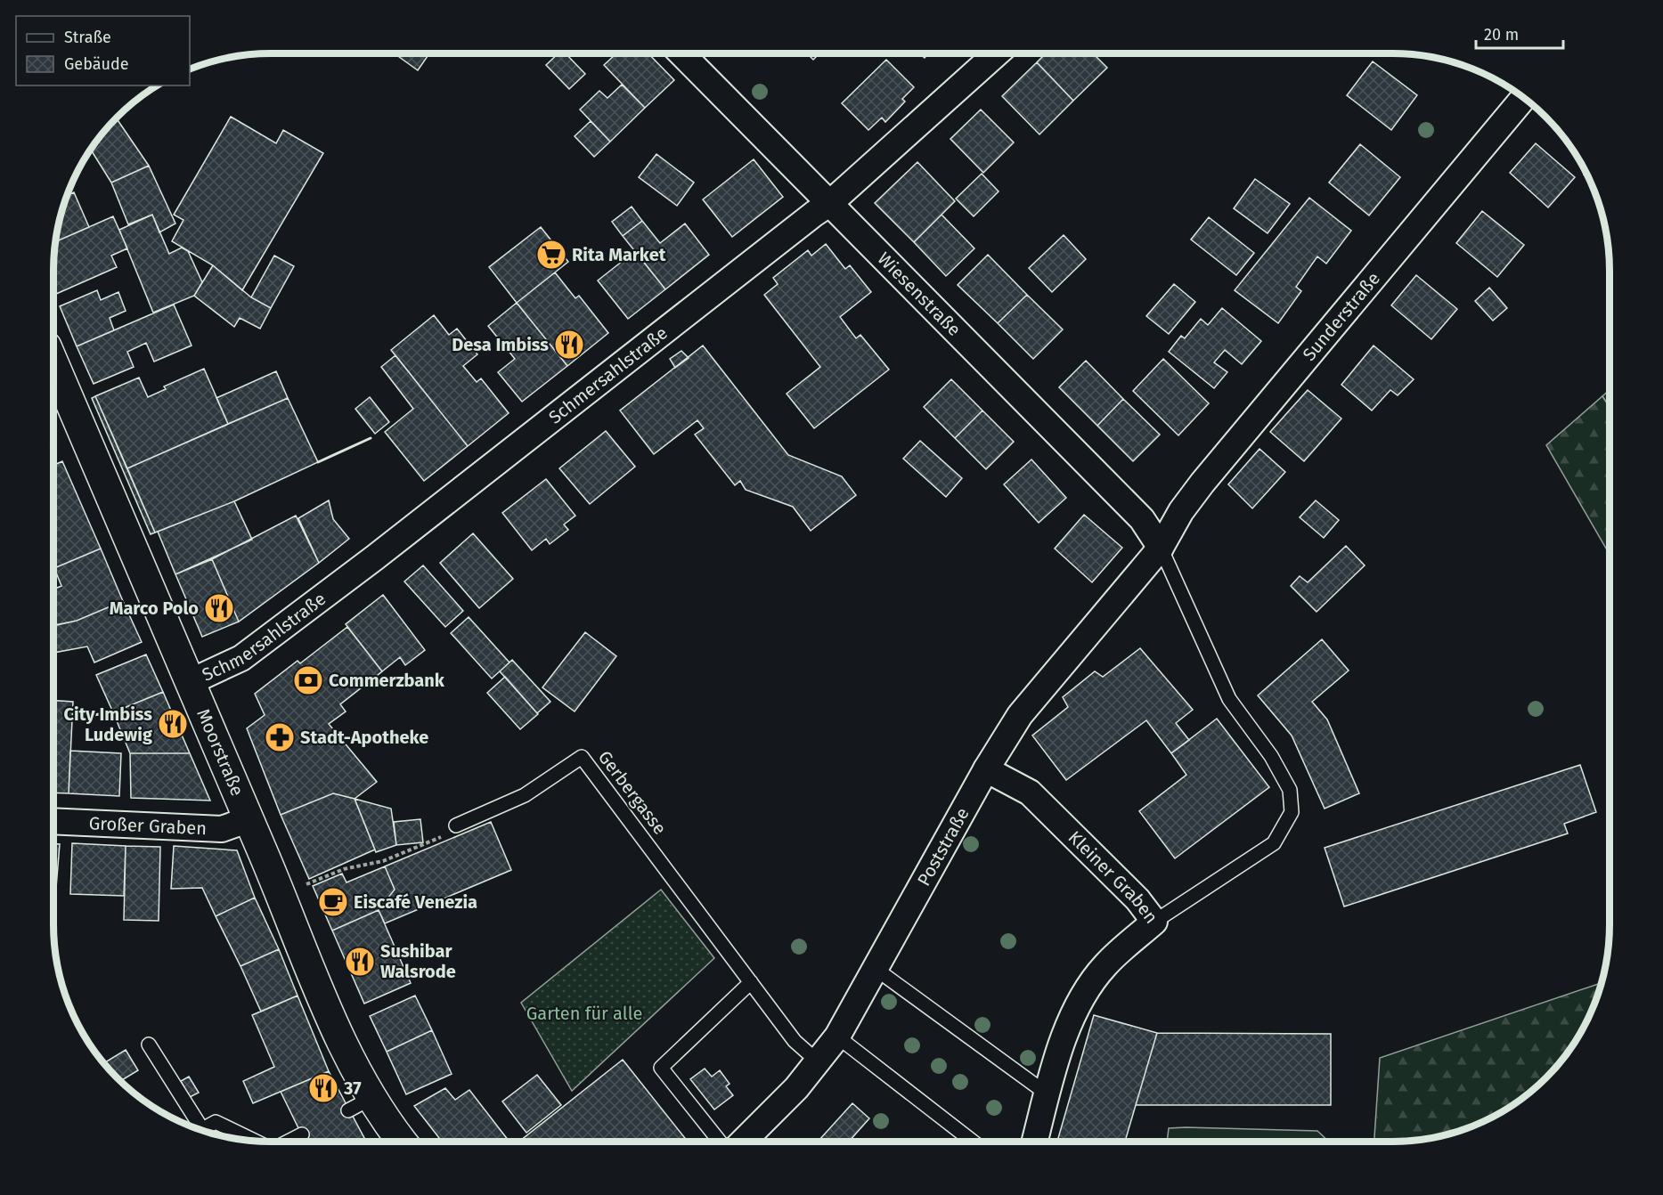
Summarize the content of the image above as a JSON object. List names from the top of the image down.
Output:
{
  "streets": {
    "main road": ["Moorstraße"],
    "street": [
      "Wiesenstraße",
      "Sunderstraße",
      "Schmersahlstraße",
      "Großer Graben",
      "Poststraße",
      "Kleiner Graben"
    ],
    "lane": ["Gerbergasse"]
  },
  "crossings": [
    ["Wiesenstraße", "Sunderstraße"],
    ["Wiesenstraße", "Schmersahlstraße"],
    ["Wiesenstraße", "Poststraße"],
    ["Sunderstraße", "Poststraße"],
    ["Schmersahlstraße", "Moorstraße"],
    ["Moorstraße", "Großer Graben"],
    ["Gerbergasse", "Poststraße"],
    ["Poststraße", "Kleiner Graben"]
  ],
  "parks": ["Garten für alle"],
  "places": {
    "supermarket": ["Rita Market"],
    "restaurant": [
      "Desa Imbiss",
      "Marco Polo",
      "City Imbiss Ludewig",
      "Sushibar Walsrode",
      "37"
    ],
    "bank": ["Commerzbank"],
    "pharmacy": ["Stadt-Apotheke"],
    "cafe": ["Eiscafé Venezia"]
  },
  "legend": ["Straße", "Gebäude"],
  "scale_bar": "20 m"
}
